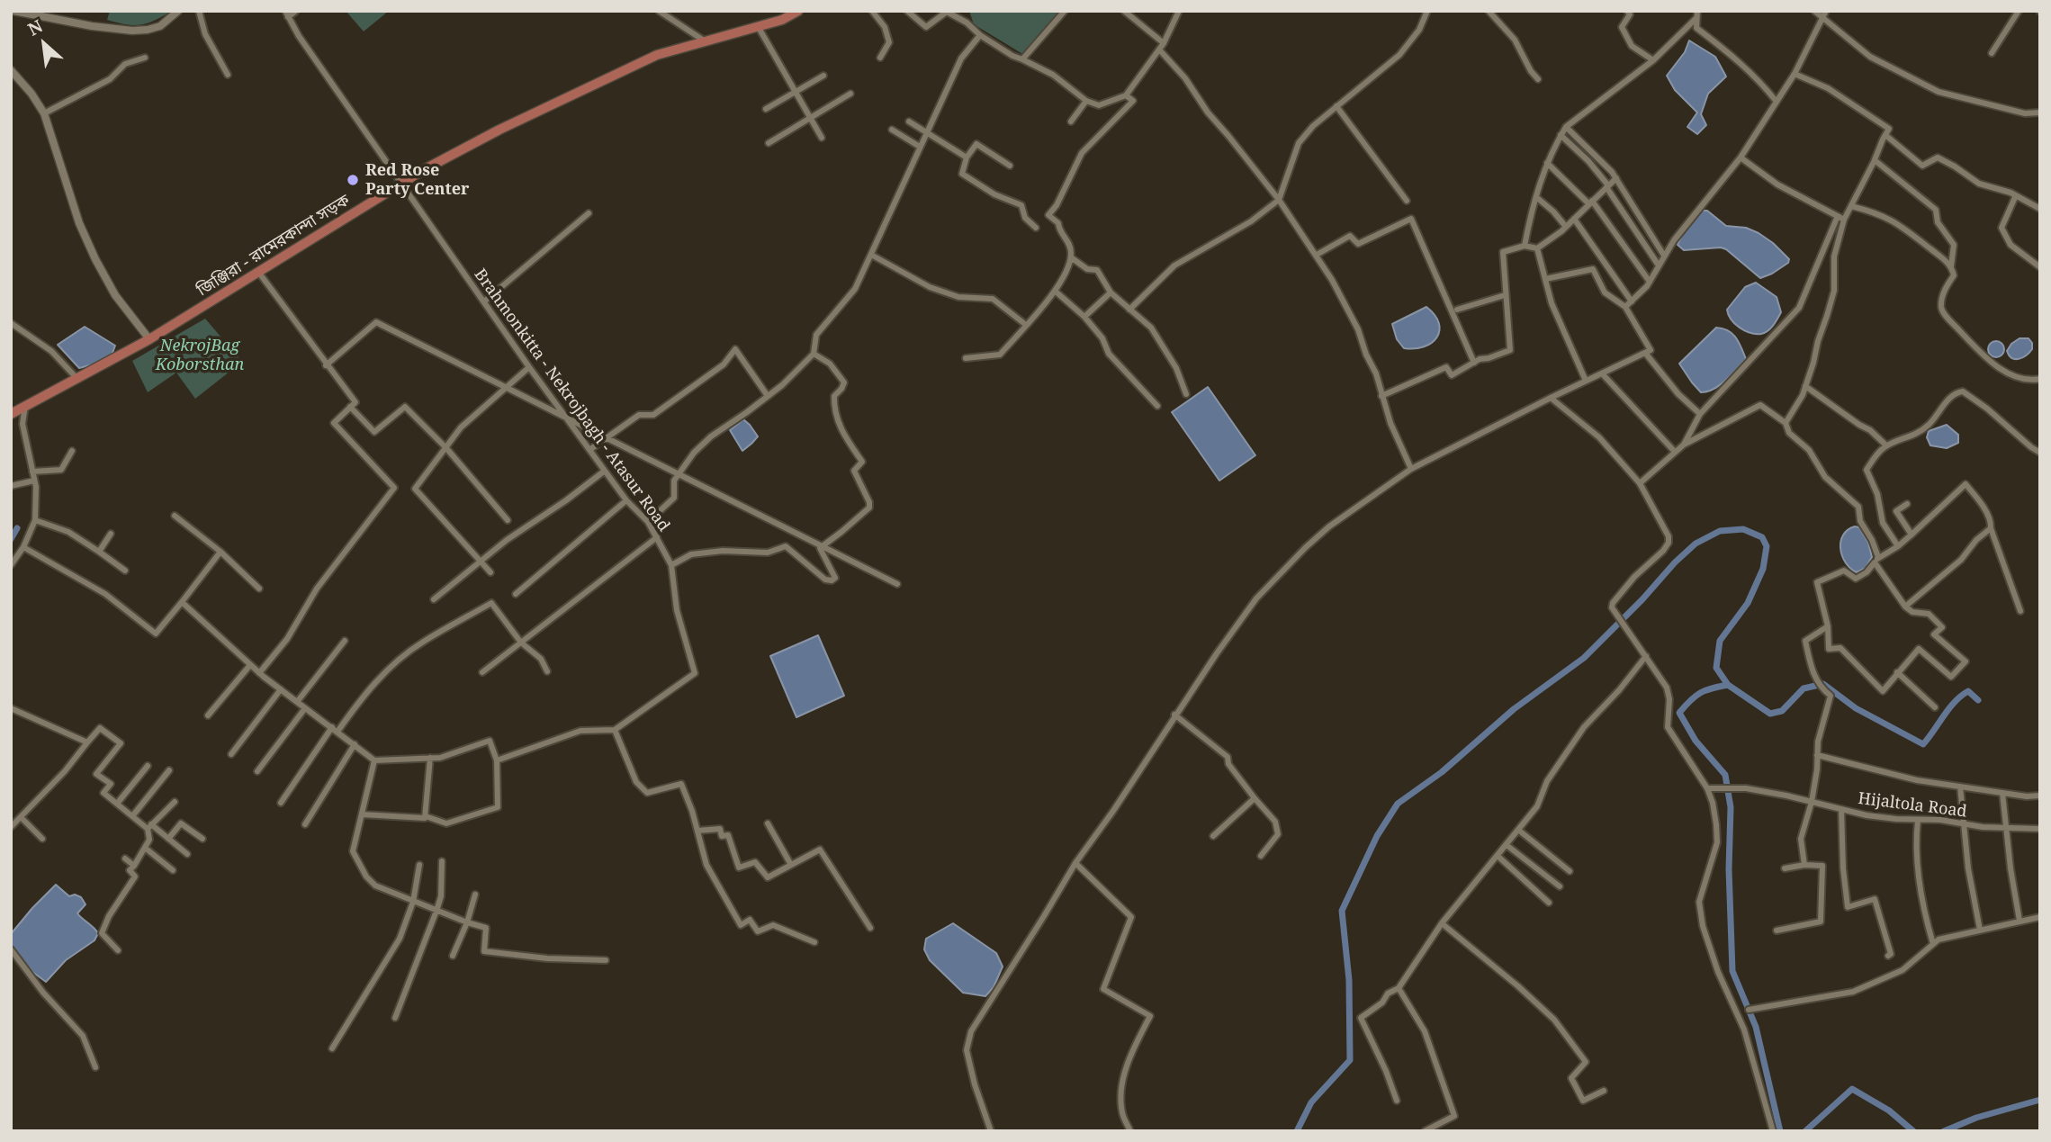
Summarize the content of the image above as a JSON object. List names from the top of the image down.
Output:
{
  "streets": {
    "main road": ["জিঞ্জিরা - রামেরকান্দা সড়ক"],
    "street": ["Brahmonkitta - Nekrojbagh - Atasur Road", "Hijaltola Road"]
  },
  "crossings": [
    ["জিঞ্জিরা - রামেরকান্দা সড়ক", "Brahmonkitta - Nekrojbagh - Atasur Road"]
  ],
  "parks": ["NekrojBag Koborsthan"],
  "places": ["Red Rose Party Center"],
  "north": "top left"
}
